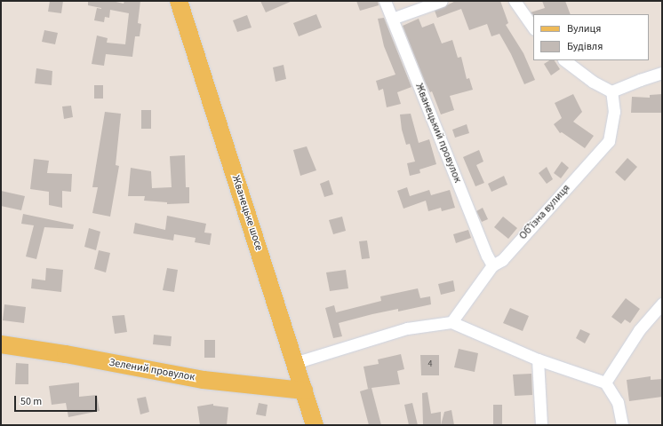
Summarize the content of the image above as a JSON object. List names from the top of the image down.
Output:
{
  "streets": {
    "main road": ["Жванецьке шосе", "Зелений провулок"],
    "street": ["Жванецький провулок", "Обʼїзна вулиця"]
  },
  "crossings": [
    ["Жванецький провулок", "Обʼїзна вулиця"],
    ["Жванецьке шосе", "Зелений провулок"]
  ],
  "house_numbers": ["4"],
  "legend": ["Вулиця", "Будівля"],
  "scale_bar": "50 m"
}
